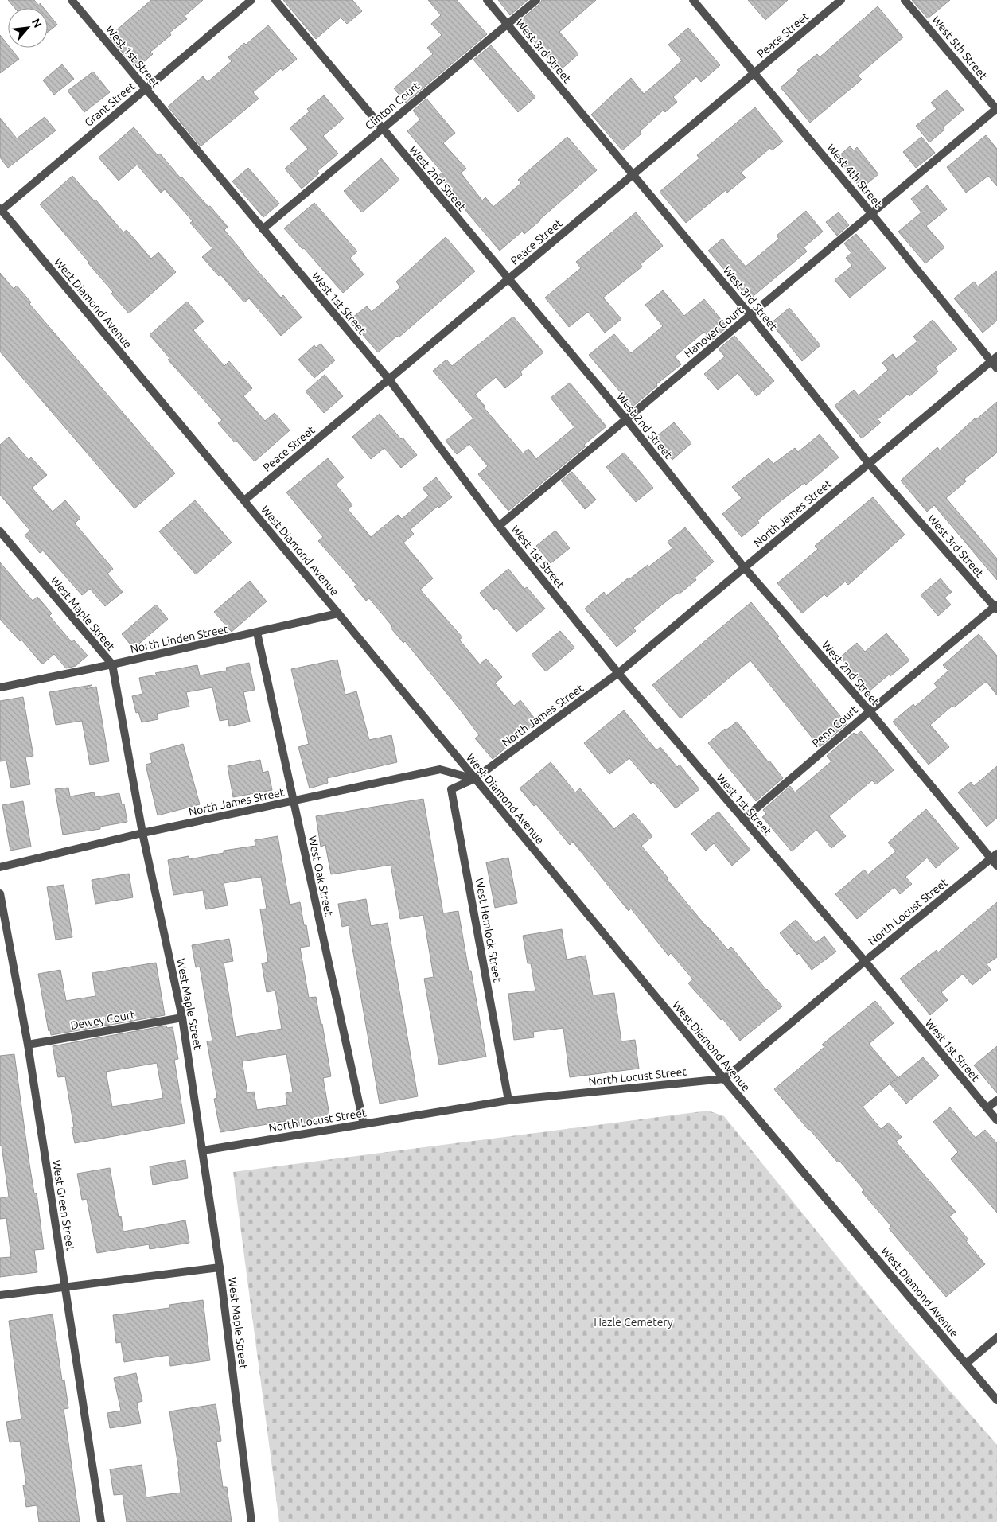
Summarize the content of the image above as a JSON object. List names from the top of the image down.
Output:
{
  "streets": {
    "street": [
      "Peace Street",
      "West 5th Street",
      "West 3rd Street",
      "West 1st Street",
      "Grant Street",
      "Clinton Court",
      "West 4th Street",
      "West 2nd Street",
      "West Diamond Avenue",
      "Hanover Court",
      "North James Street",
      "West Maple Street",
      "North Linden Street",
      "Penn Court",
      "West Oak Street",
      "North Locust Street",
      "West Hemlock Street",
      "Dewey Court",
      "West Green Street"
    ]
  },
  "crossings": [
    ["Peace Street", "West 3rd Street"],
    ["Peace Street", "West 1st Street"],
    ["Peace Street", "West 4th Street"],
    ["Peace Street", "West 2nd Street"],
    ["Peace Street", "West Diamond Avenue"],
    ["West 5th Street", "Hanover Court"],
    ["West 3rd Street", "Clinton Court"],
    ["West 3rd Street", "Hanover Court"],
    ["West 3rd Street", "North James Street"],
    ["West 3rd Street", "Penn Court"],
    ["West 1st Street", "Grant Street"],
    ["West 1st Street", "Clinton Court"],
    ["West 1st Street", "Hanover Court"],
    ["West 1st Street", "North James Street"],
    ["West 1st Street", "Penn Court"],
    ["West 1st Street", "North Locust Street"],
    ["Grant Street", "West Diamond Avenue"],
    ["Clinton Court", "West 2nd Street"],
    ["West 4th Street", "Hanover Court"],
    ["West 4th Street", "North James Street"],
    ["West 2nd Street", "Hanover Court"],
    ["West 2nd Street", "North James Street"],
    ["West 2nd Street", "Penn Court"],
    ["West 2nd Street", "North Locust Street"],
    ["West Diamond Avenue", "North James Street"],
    ["West Diamond Avenue", "North Linden Street"],
    ["West Diamond Avenue", "North Locust Street"],
    ["West Diamond Avenue", "West Hemlock Street"],
    ["North James Street", "West Maple Street"],
    ["North James Street", "West Oak Street"],
    ["North James Street", "West Hemlock Street"],
    ["West Maple Street", "North Linden Street"],
    ["West Maple Street", "North Locust Street"],
    ["West Maple Street", "Dewey Court"],
    ["North Linden Street", "West Oak Street"],
    ["West Oak Street", "North Locust Street"],
    ["North Locust Street", "West Hemlock Street"],
    ["Dewey Court", "West Green Street"]
  ],
  "parks": ["Hazle Cemetery"],
  "north": "top right"
}
